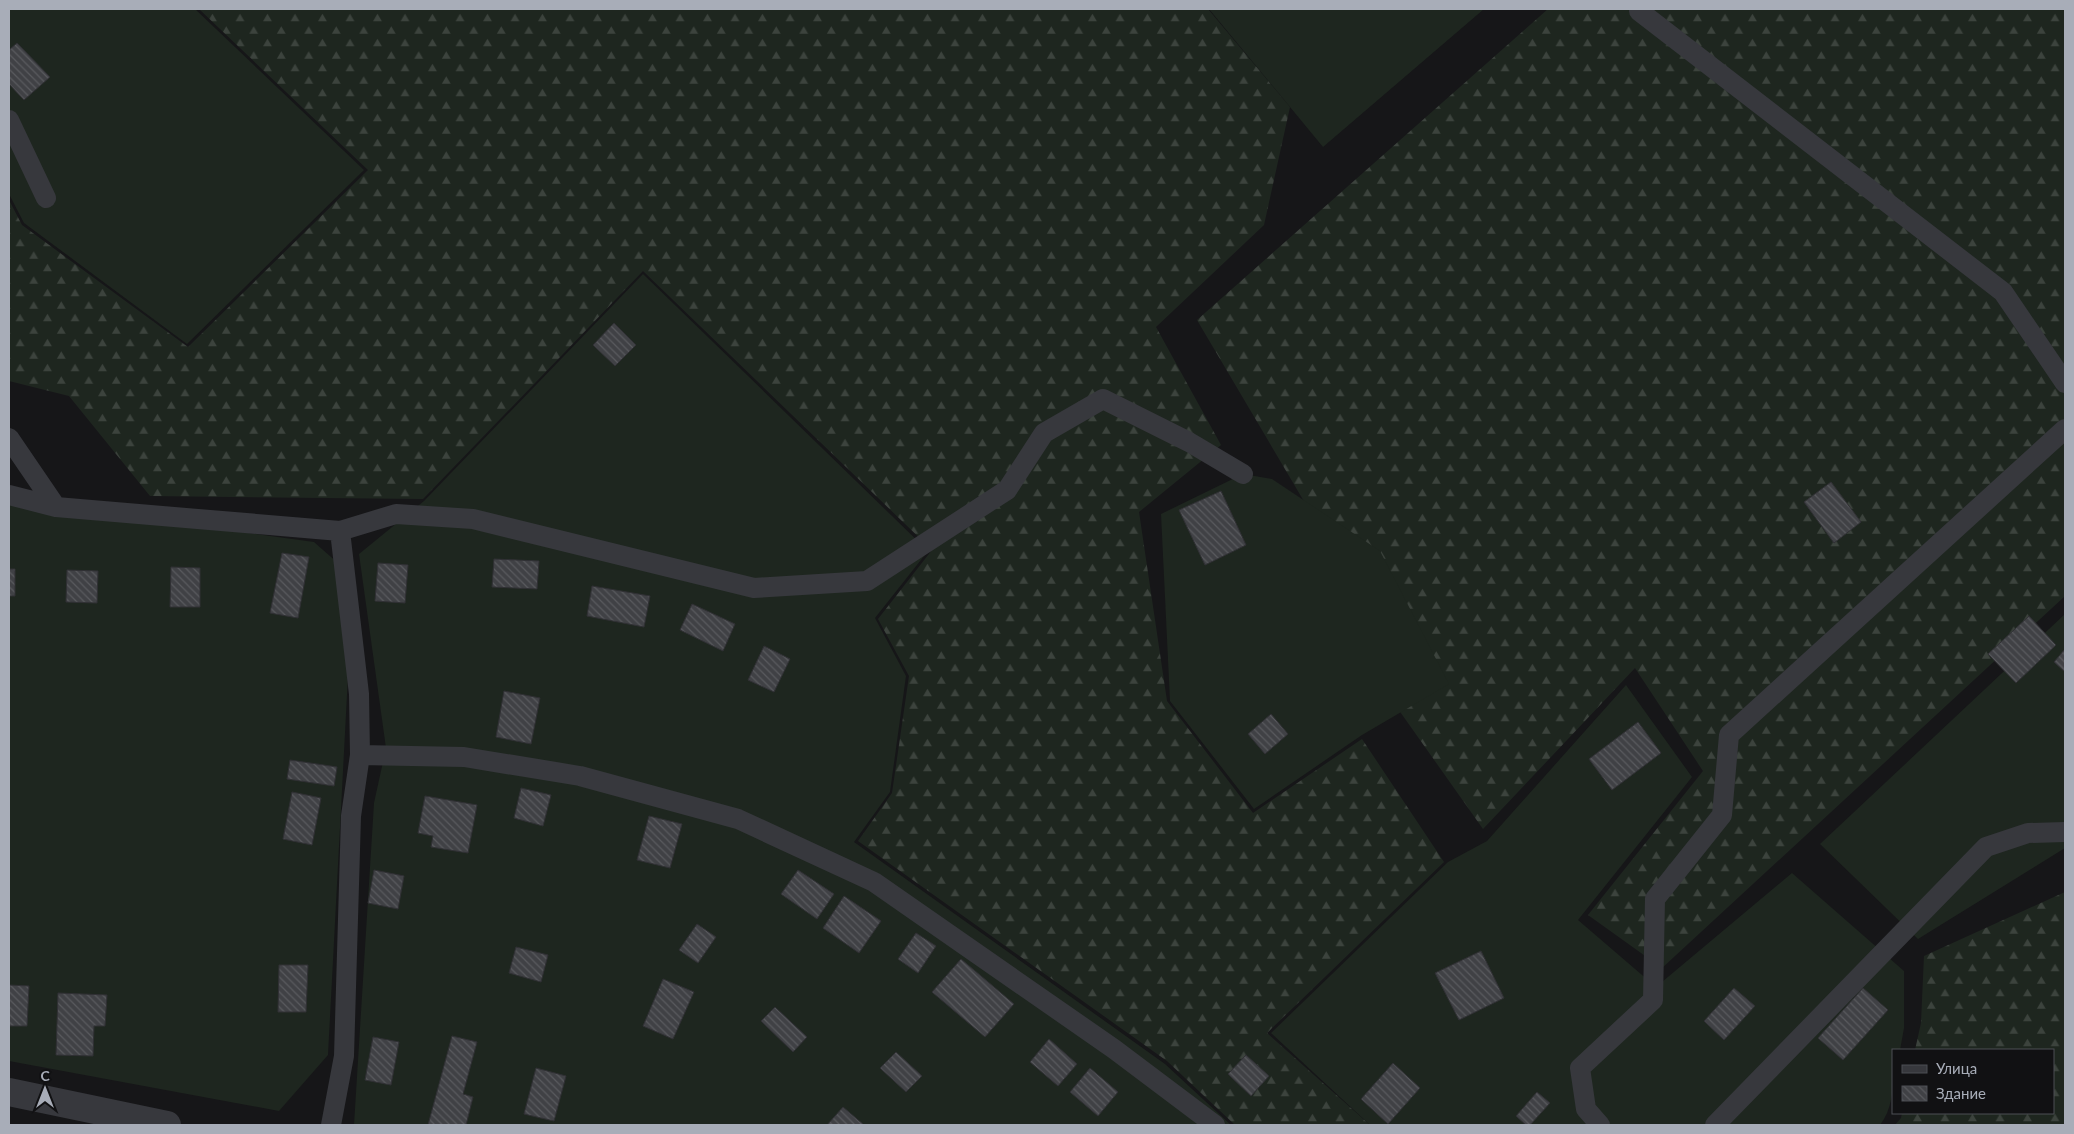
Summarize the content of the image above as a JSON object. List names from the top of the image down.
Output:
{
  "legend": ["Улица", "Здание"],
  "north": "top"
}
